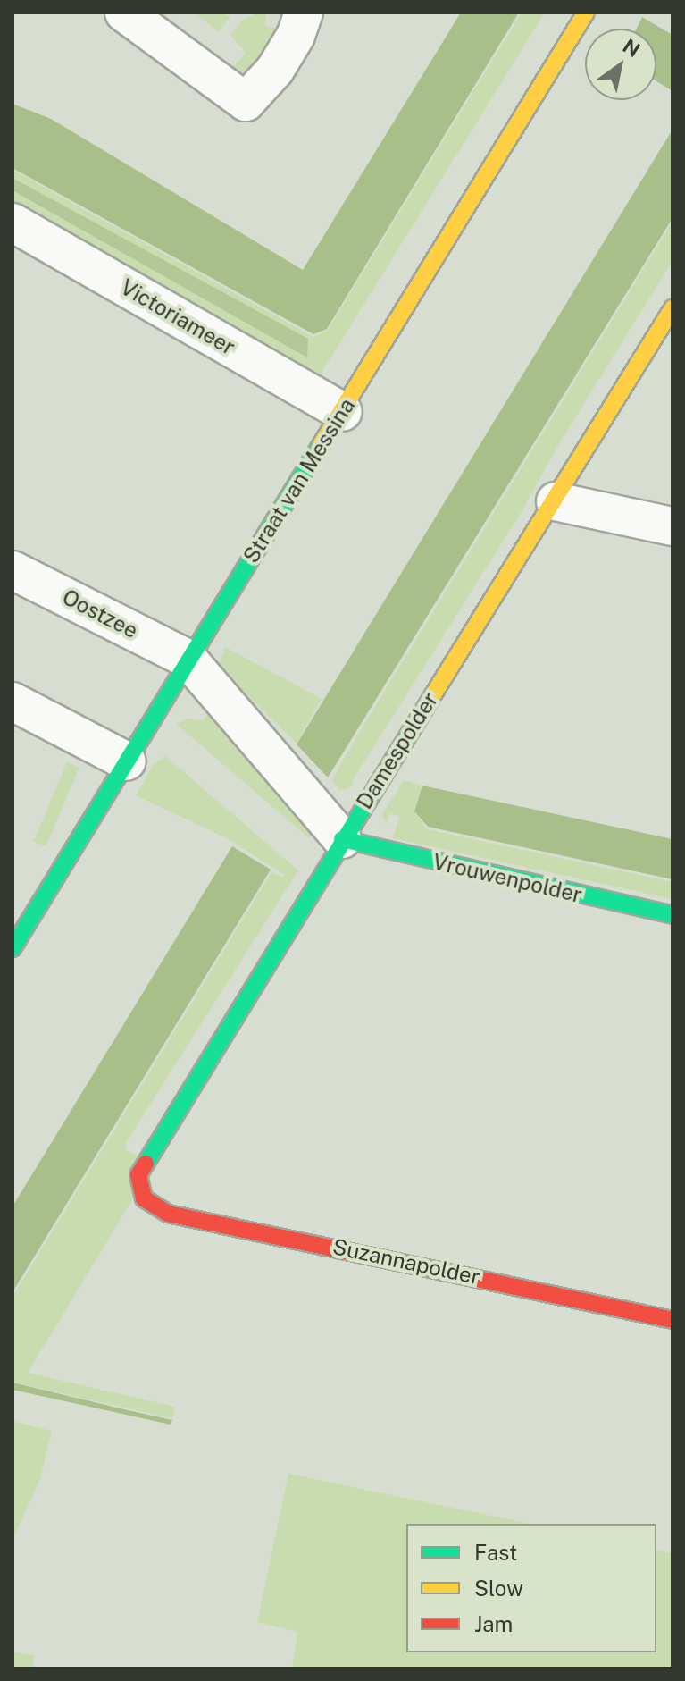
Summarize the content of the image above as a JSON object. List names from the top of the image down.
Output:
{
  "streets": {
    "street": [
      "Victoriameer",
      "Straat van Messina",
      "Oostzee",
      "Damespolder",
      "Vrouwenpolder",
      "Suzannapolder"
    ]
  },
  "crossings": [
    ["Victoriameer", "Straat van Messina"],
    ["Straat van Messina", "Oostzee"],
    ["Damespolder", "Vrouwenpolder"],
    ["Damespolder", "Suzannapolder"]
  ],
  "legend": ["Fast", "Slow", "Jam"],
  "north": "top right"
}
